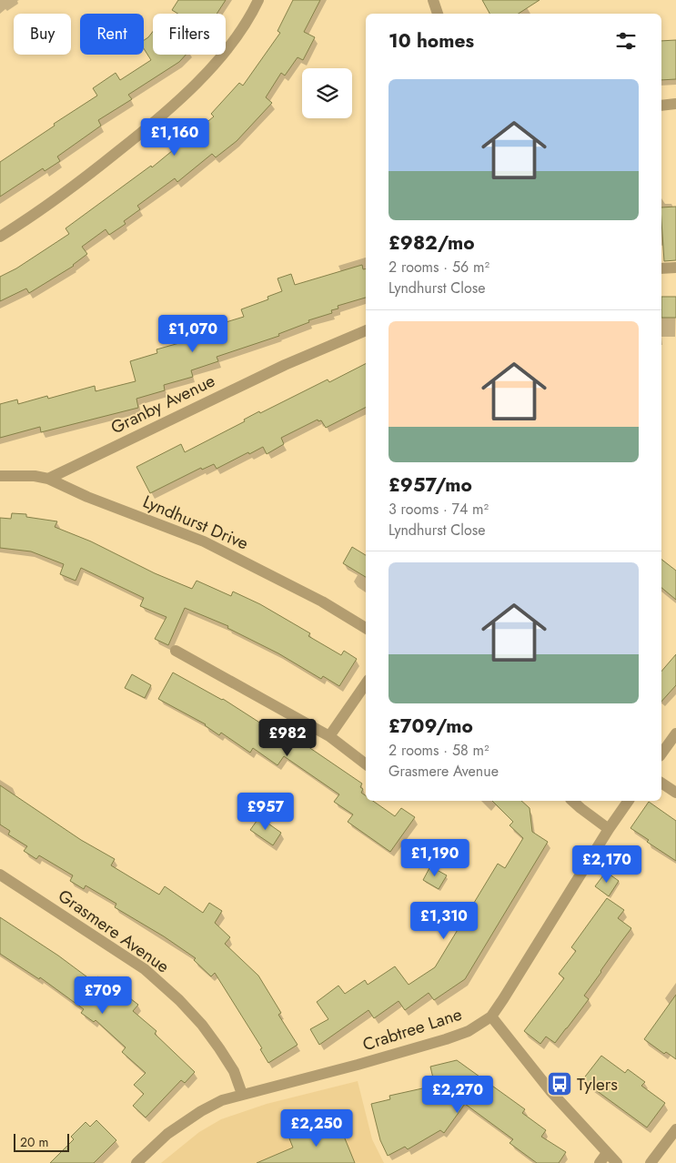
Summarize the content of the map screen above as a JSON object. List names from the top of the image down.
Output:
{
  "streets": {
    "street": [
      "Granby Avenue",
      "Lyndhurst Drive",
      "Grasmere Avenue",
      "Crabtree Lane"
    ]
  },
  "crossings": [
    ["Granby Avenue", "Lyndhurst Drive"],
    ["Grasmere Avenue", "Crabtree Lane"]
  ],
  "places": {
    "bus stop": ["Tylers"]
  },
  "scale_bar": "20 m",
  "page": {
    "chip": ["Buy", "Rent", "Filters"],
    "heading": "10 homes",
    "list": [
      {
        "name": "£982/mo",
        "note": "2 rooms · 56 m² · Lyndhurst Close"
      },
      {
        "name": "£957/mo",
        "note": "3 rooms · 74 m² · Lyndhurst Close"
      },
      {
        "name": "£709/mo",
        "note": "2 rooms · 58 m² · Grasmere Avenue"
      }
    ],
    "price": [
      "£1,160",
      "£1,070",
      "£982",
      "£957",
      "£1,190",
      "£2,170",
      "£1,310",
      "£709",
      "£2,270",
      "£2,250"
    ],
    "scale": "20 m"
  }
}
